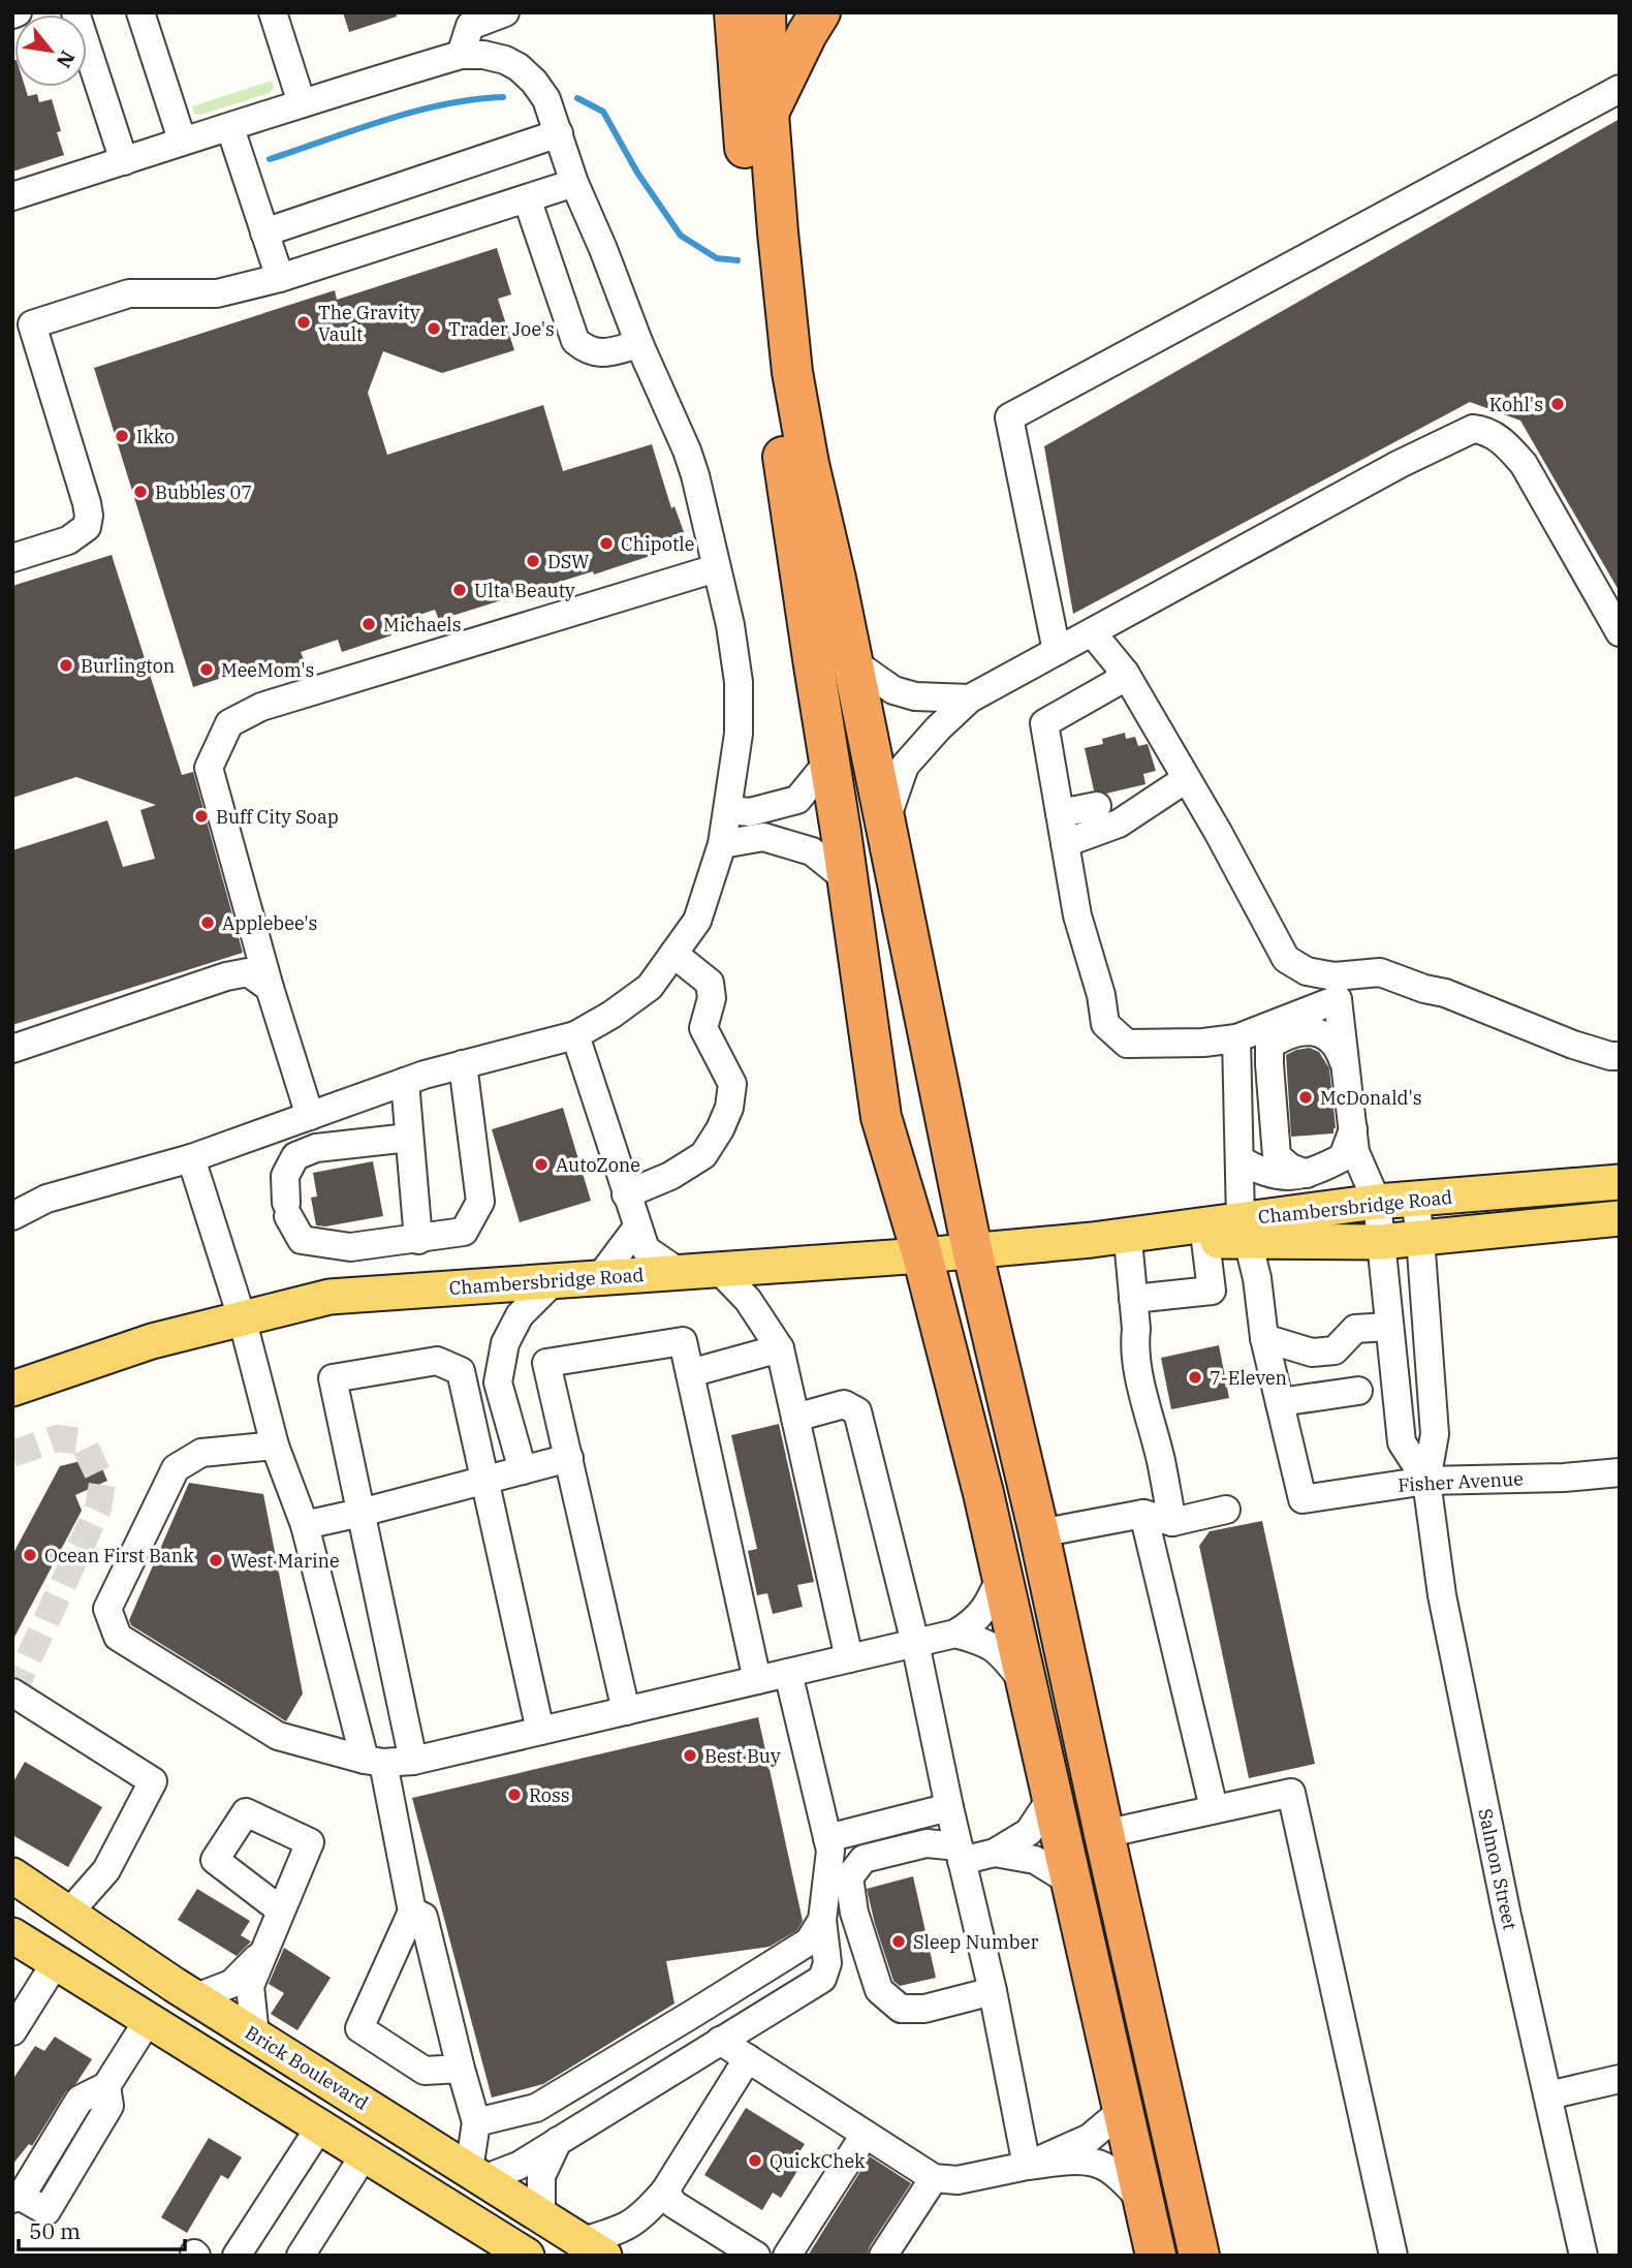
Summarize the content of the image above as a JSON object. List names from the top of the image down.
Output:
{
  "streets": {
    "main road": ["Chambersbridge Road", "Brick Boulevard"],
    "street": ["Fisher Avenue", "Salmon Street"]
  },
  "crossings": [
    ["Chambersbridge Road", "Salmon Street"],
    ["Fisher Avenue", "Salmon Street"]
  ],
  "places": [
    "The Gravity Vault",
    "Trader Joe's",
    "Kohl's",
    "Ikko",
    "Bubbles 07",
    "Chipotle",
    "DSW",
    "Ulta Beauty",
    "Michaels",
    "Burlington",
    "MeeMom's",
    "Buff City Soap",
    "Applebee's",
    "McDonald's",
    "AutoZone",
    "7-Eleven",
    "Ocean First Bank",
    "West Marine",
    "Best Buy",
    "Ross",
    "Sleep Number",
    "QuickChek"
  ],
  "scale_bar": "50 m",
  "north": "bottom right"
}
